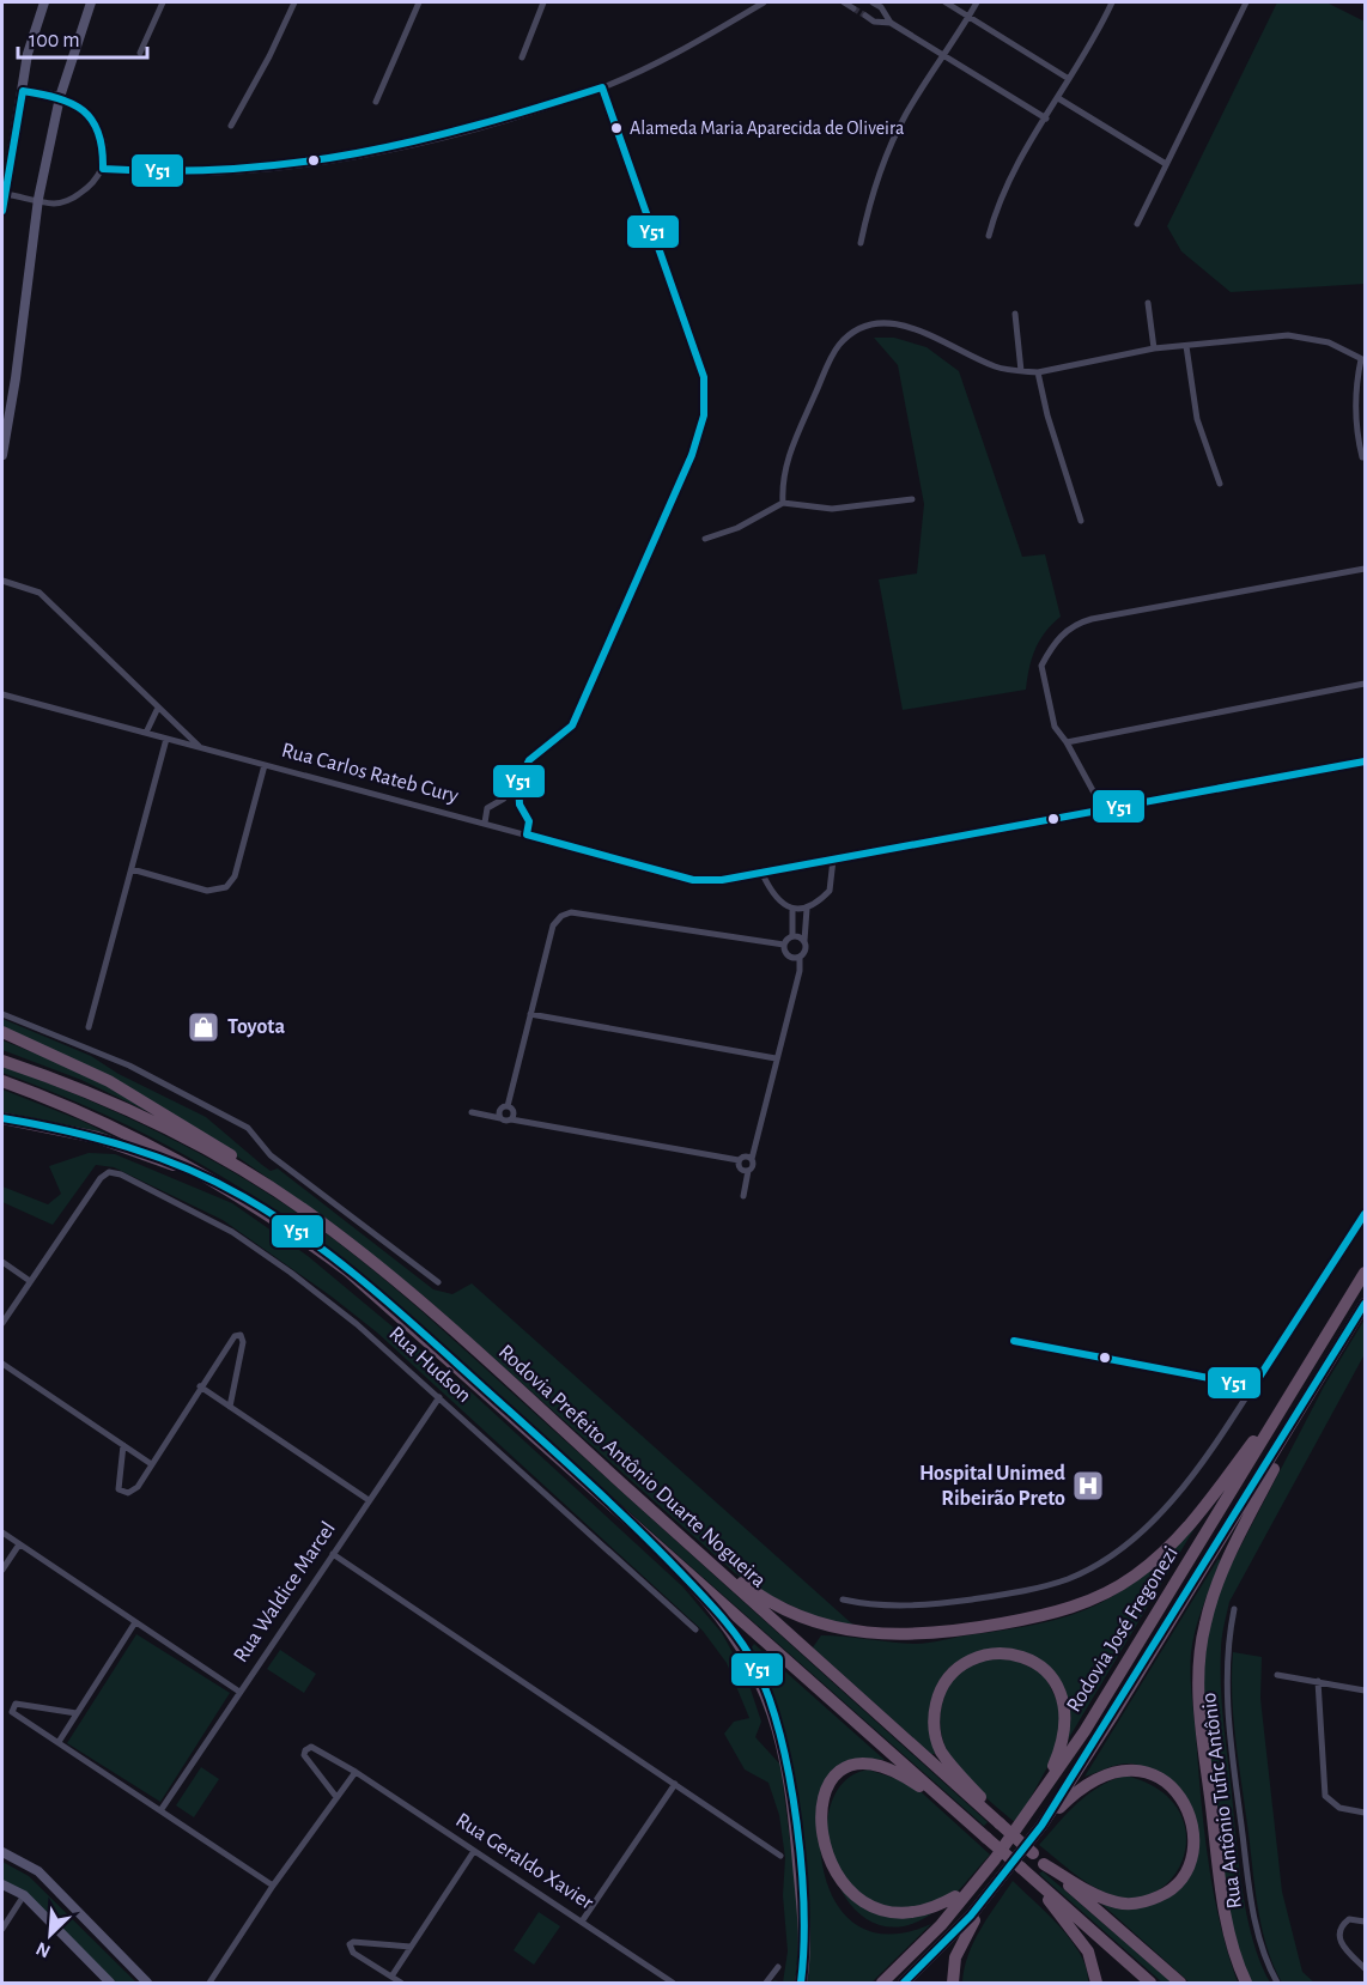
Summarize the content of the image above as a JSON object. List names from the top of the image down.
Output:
{
  "streets": {
    "highway": ["Rodovia Prefeito Antônio Duarte Nogueira", "Rodovia José Fregonezi"],
    "street": [
      "Rua Carlos Rateb Cury",
      "Rua Hudson",
      "Rua Waldice Marcel",
      "Rua Antônio Tufic Antônio",
      "Rua Geraldo Xavier"
    ]
  },
  "crossings": [
    ["Rua Hudson", "Rua Waldice Marcel"]
  ],
  "places": {
    "other": ["Alameda Maria Aparecida de Oliveira"],
    "shop": ["Toyota"],
    "hospital": ["Hospital Unimed Ribeirão Preto"]
  },
  "lines": ["transit line Y51"],
  "scale_bar": "100 m",
  "north": "bottom left"
}
